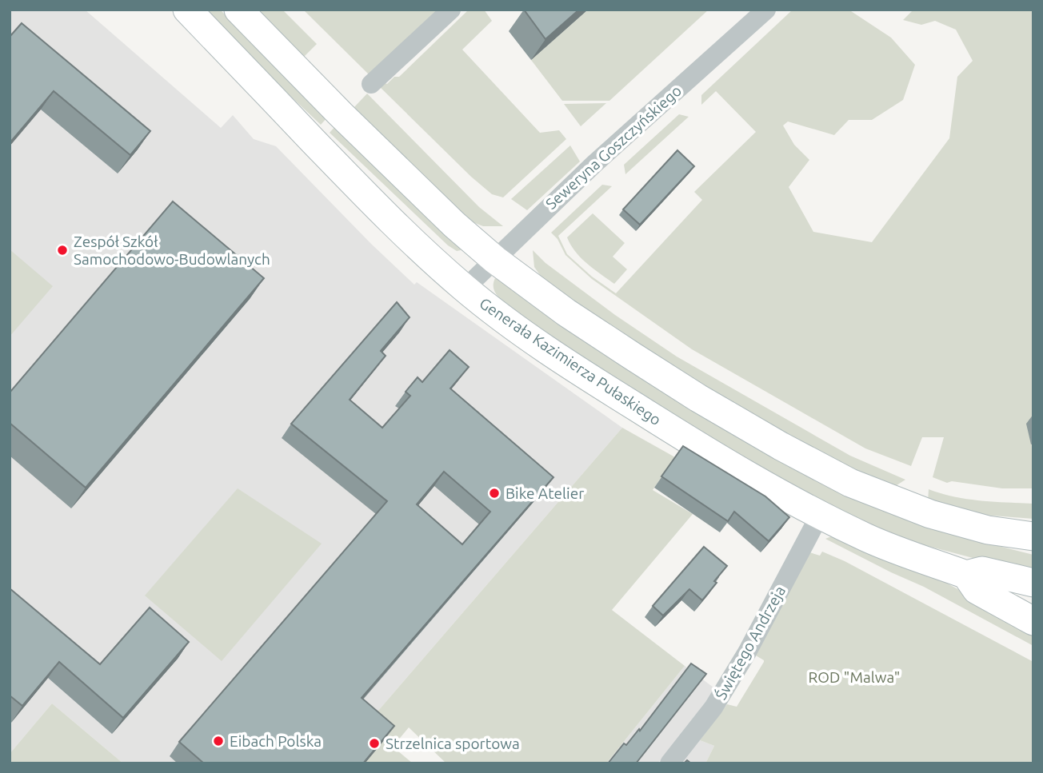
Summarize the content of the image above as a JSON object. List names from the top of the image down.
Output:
{
  "streets": {
    "main road": ["Generała Kazimierza Pułaskiego"],
    "street": ["Seweryna Goszczyńskiego", "Świętego Andrzeja"]
  },
  "crossings": [
    ["Seweryna Goszczyńskiego", "Generała Kazimierza Pułaskiego"],
    ["Generała Kazimierza Pułaskiego", "Świętego Andrzeja"]
  ],
  "parks": ["ROD \"Malwa\""],
  "places": [
    "Zespół Szkół Samochodowo-Budowlanych",
    "Bike Atelier",
    "Eibach Polska",
    "Strzelnica sportowa"
  ]
}
